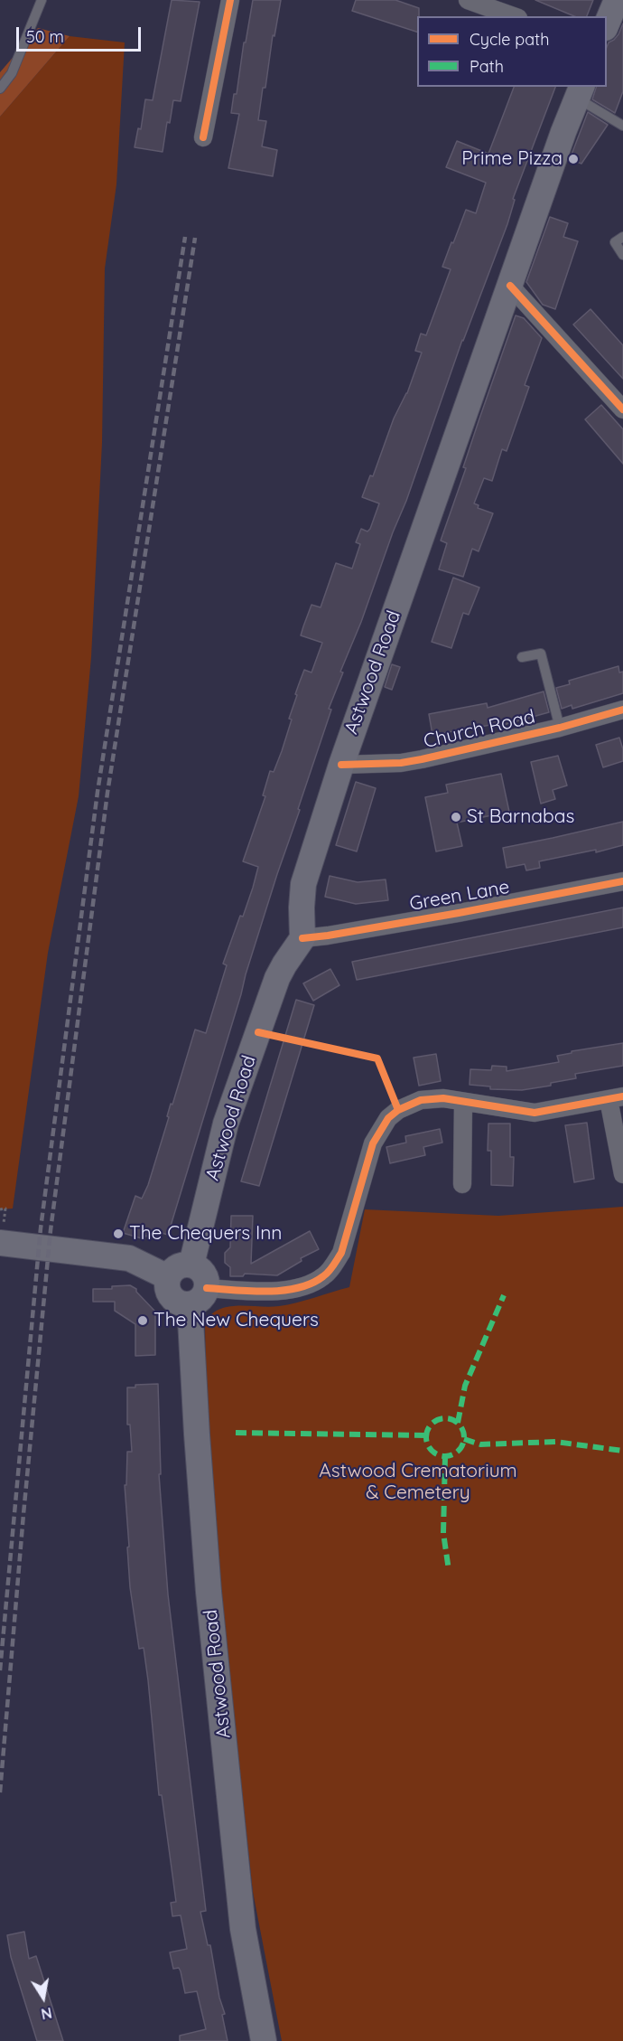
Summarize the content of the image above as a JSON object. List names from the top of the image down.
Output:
{
  "streets": {
    "main road": ["Astwood Road"],
    "street": ["Church Road", "Green Lane"]
  },
  "crossings": [
    ["Astwood Road", "Church Road"],
    ["Astwood Road", "Green Lane"]
  ],
  "parks": ["Astwood Crematorium & Cemetery"],
  "places": [
    "Prime Pizza",
    "St Barnabas",
    "The Chequers Inn",
    "The New Chequers"
  ],
  "legend": ["Cycle path", "Path"],
  "scale_bar": "50 m",
  "north": "bottom"
}
